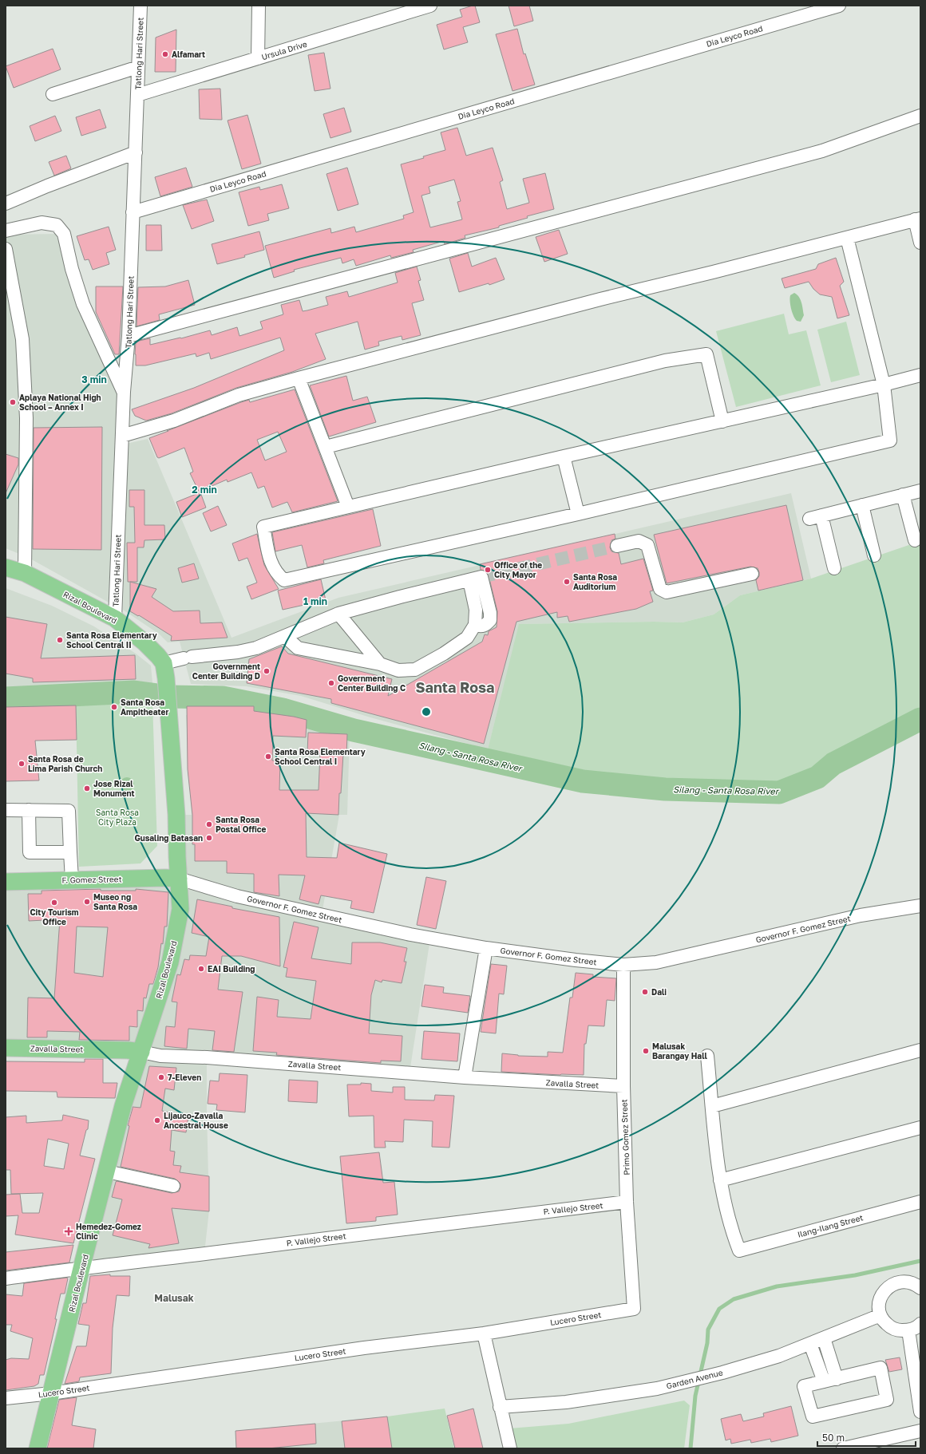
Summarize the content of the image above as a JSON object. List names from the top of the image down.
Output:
{
  "streets": {
    "main road": ["Rizal Boulevard", "F. Gomez Street", "Zavalla Street"],
    "street": [
      "Dia Leyco Road",
      "Ursula Drive",
      "Tatlong Hari Street",
      "Governor F. Gomez Street",
      "Primo Gomez Street",
      "P. Vallejo Street",
      "Ilang-Ilang Street",
      "Lucero Street",
      "Garden Avenue"
    ]
  },
  "crossings": [
    ["Dia Leyco Road", "Tatlong Hari Street"],
    ["Ursula Drive", "Tatlong Hari Street"],
    ["Tatlong Hari Street", "Rizal Boulevard"],
    ["Rizal Boulevard", "F. Gomez Street"],
    ["Rizal Boulevard", "Governor F. Gomez Street"],
    ["Rizal Boulevard", "Zavalla Street"],
    ["Rizal Boulevard", "P. Vallejo Street"],
    ["Rizal Boulevard", "Lucero Street"],
    ["F. Gomez Street", "Governor F. Gomez Street"],
    ["Governor F. Gomez Street", "Primo Gomez Street"],
    ["Zavalla Street", "Primo Gomez Street"],
    ["Primo Gomez Street", "P. Vallejo Street"],
    ["Primo Gomez Street", "Lucero Street"]
  ],
  "districts": ["Santa Rosa", "Malusak"],
  "water": ["Silang - Santa Rosa River"],
  "parks": ["Santa Rosa City Plaza"],
  "places": {
    "other": [
      "Alfamart",
      "Aplaya National High School – Annex I",
      "Office of the City Mayor",
      "Santa Rosa Auditorium",
      "Santa Rosa Elementary School Central II",
      "Government Center Building D",
      "Government Center Building C",
      "Santa Rosa Ampitheater",
      "Santa Rosa Elementary School Central I",
      "Santa Rosa de Lima Parish Church",
      "Jose Rizal Monument",
      "Santa Rosa Postal Office",
      "Gusaling Batasan",
      "Museo ng Santa Rosa",
      "City Tourism Office",
      "EAI Building",
      "Dali",
      "Malusak Barangay Hall",
      "7-Eleven",
      "Lijauco-Zavalla Ancestral House"
    ],
    "health": ["Hemedez-Gomez Clinic"]
  },
  "scale_bar": "50 m",
  "rings": ["3 min", "2 min", "1 min"]
}
